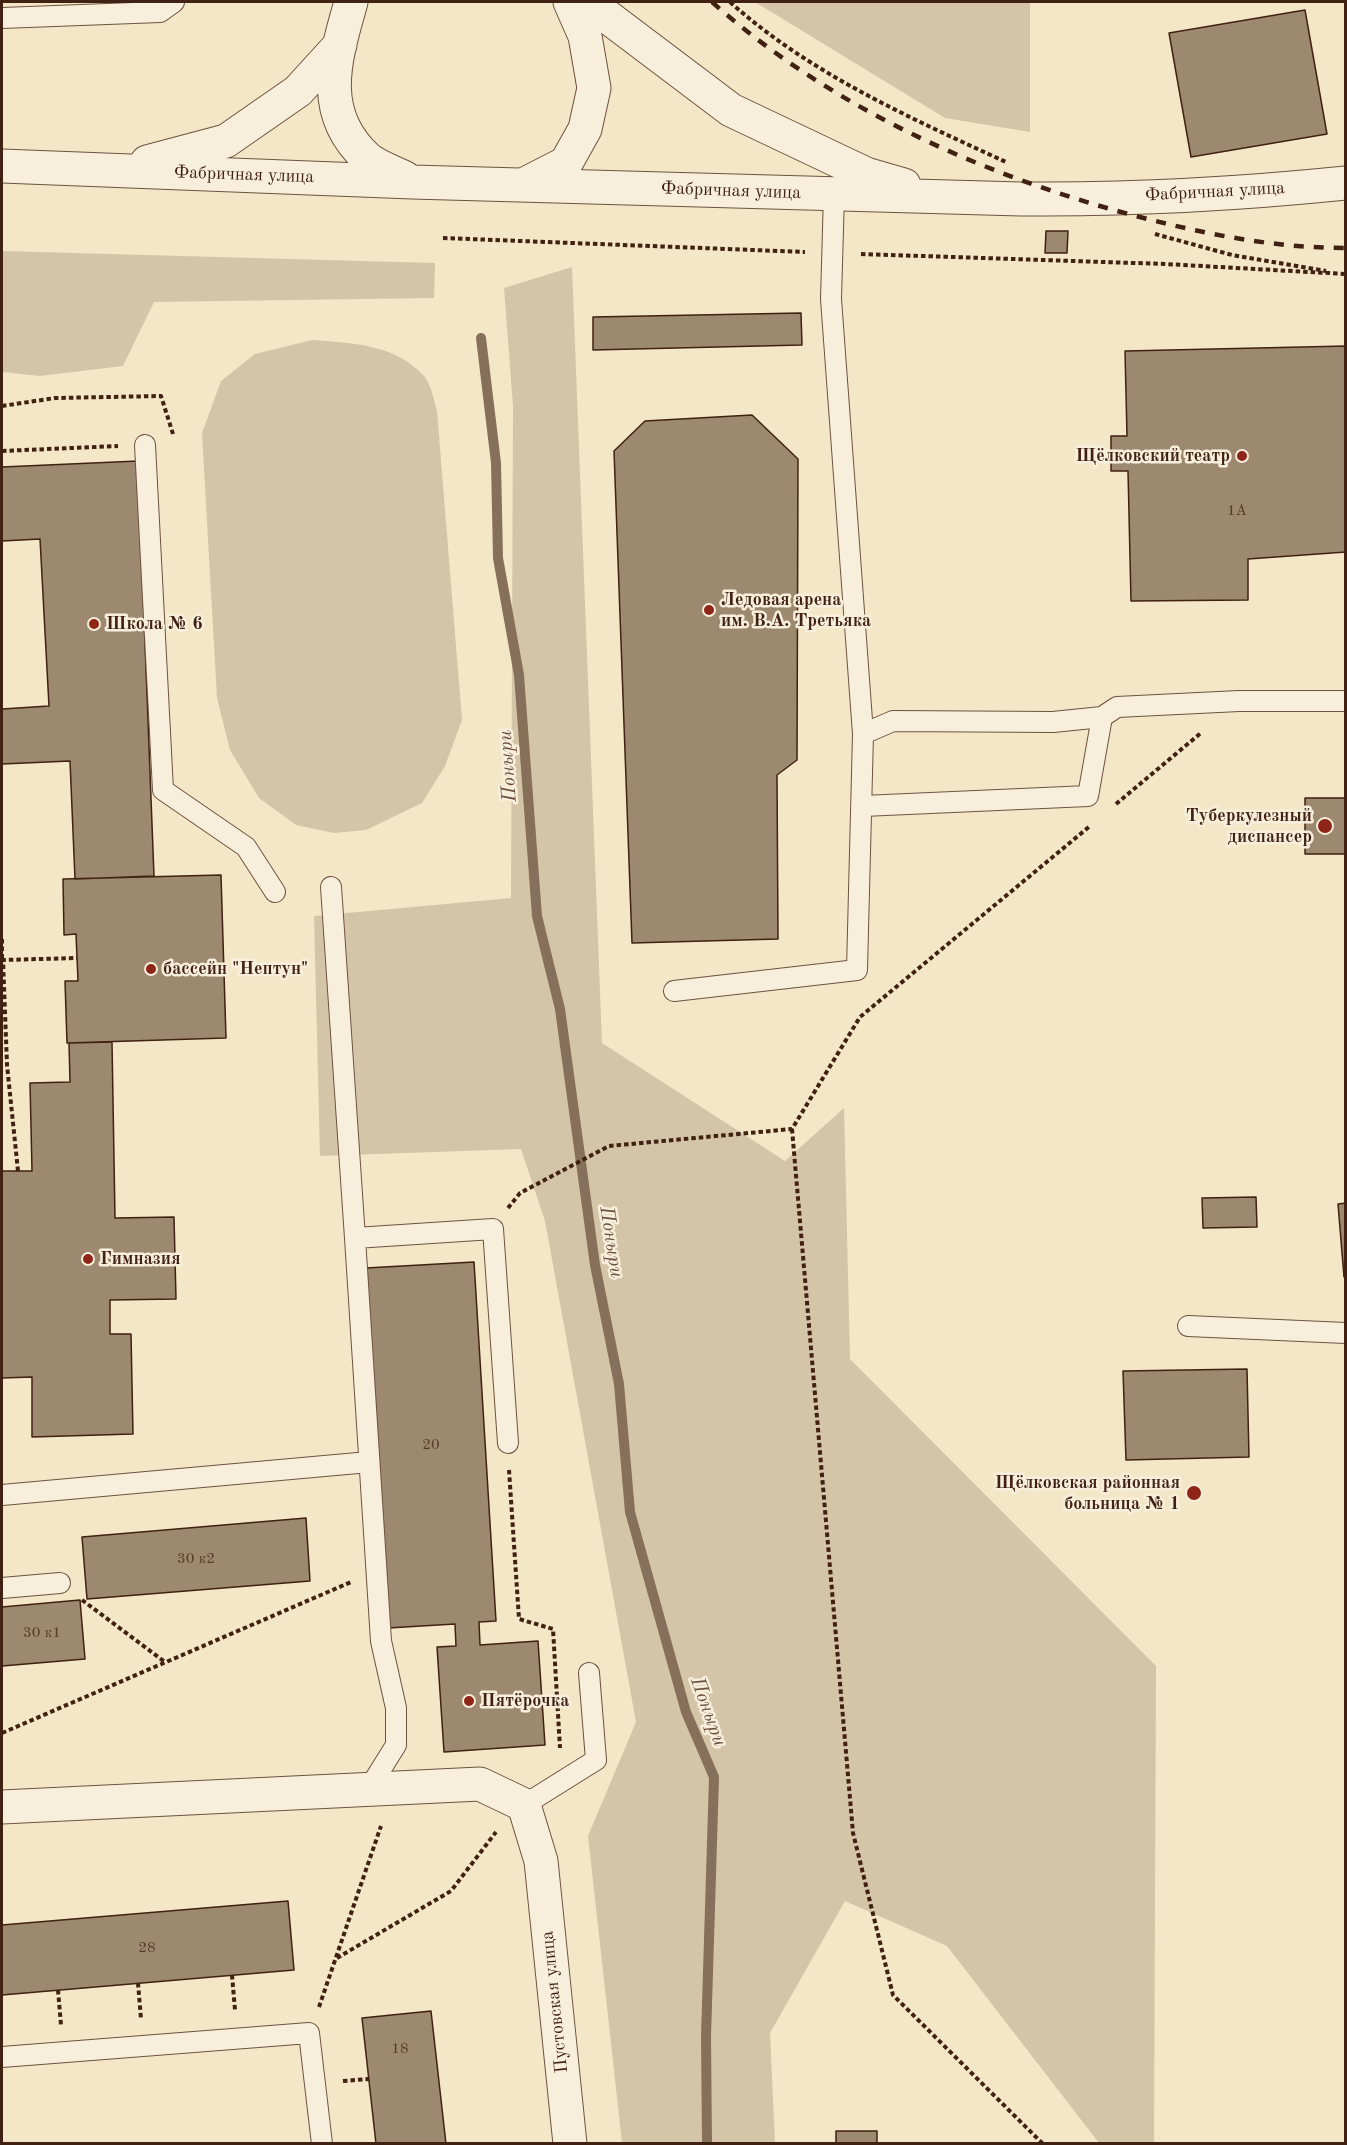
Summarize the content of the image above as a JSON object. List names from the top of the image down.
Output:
{
  "streets": {
    "street": ["Фабричная улица", "Пустовская улица"]
  },
  "water": ["Поныри"],
  "places": [
    "Щёлковский театр",
    "Ледовая арена им. В.А. Третьяка",
    "Школа № 6",
    "Туберкулезный диспансер",
    "бассейн \"Нептун\"",
    "Гимназия",
    "Щёлковская районная больница № 1",
    "Пятёрочка"
  ],
  "house_numbers": [
    "1А",
    "20",
    "30 к2",
    "30 к1",
    "28",
    "18"
  ]
}
